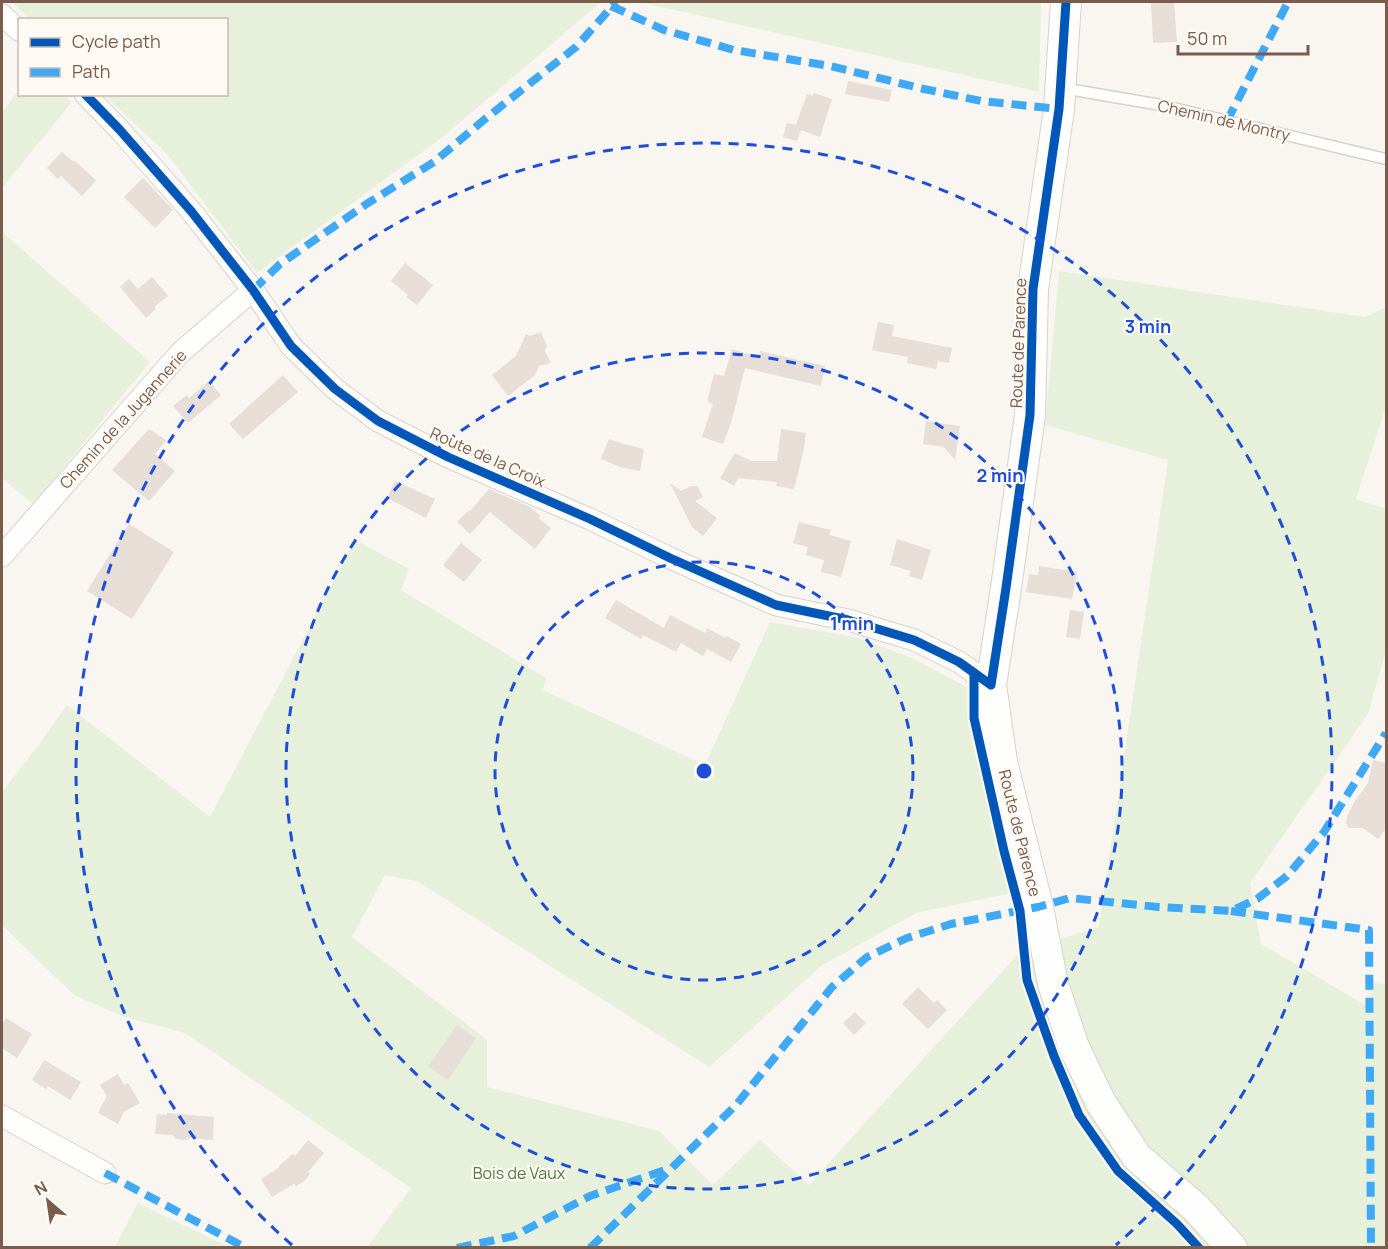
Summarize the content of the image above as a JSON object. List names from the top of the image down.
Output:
{
  "streets": {
    "street": ["Route de Parence", "Chemin de la Jugannerie", "Route de la Croix"],
    "lane": ["Chemin de Montry"]
  },
  "crossings": [
    ["Chemin de Montry", "Route de Parence"],
    ["Route de Parence", "Route de la Croix"],
    ["Chemin de la Jugannerie", "Route de la Croix"]
  ],
  "parks": ["Bois de Vaux"],
  "legend": ["Cycle path", "Path"],
  "scale_bar": "50 m",
  "north": "top left",
  "rings": ["3 min", "2 min", "1 min"]
}
